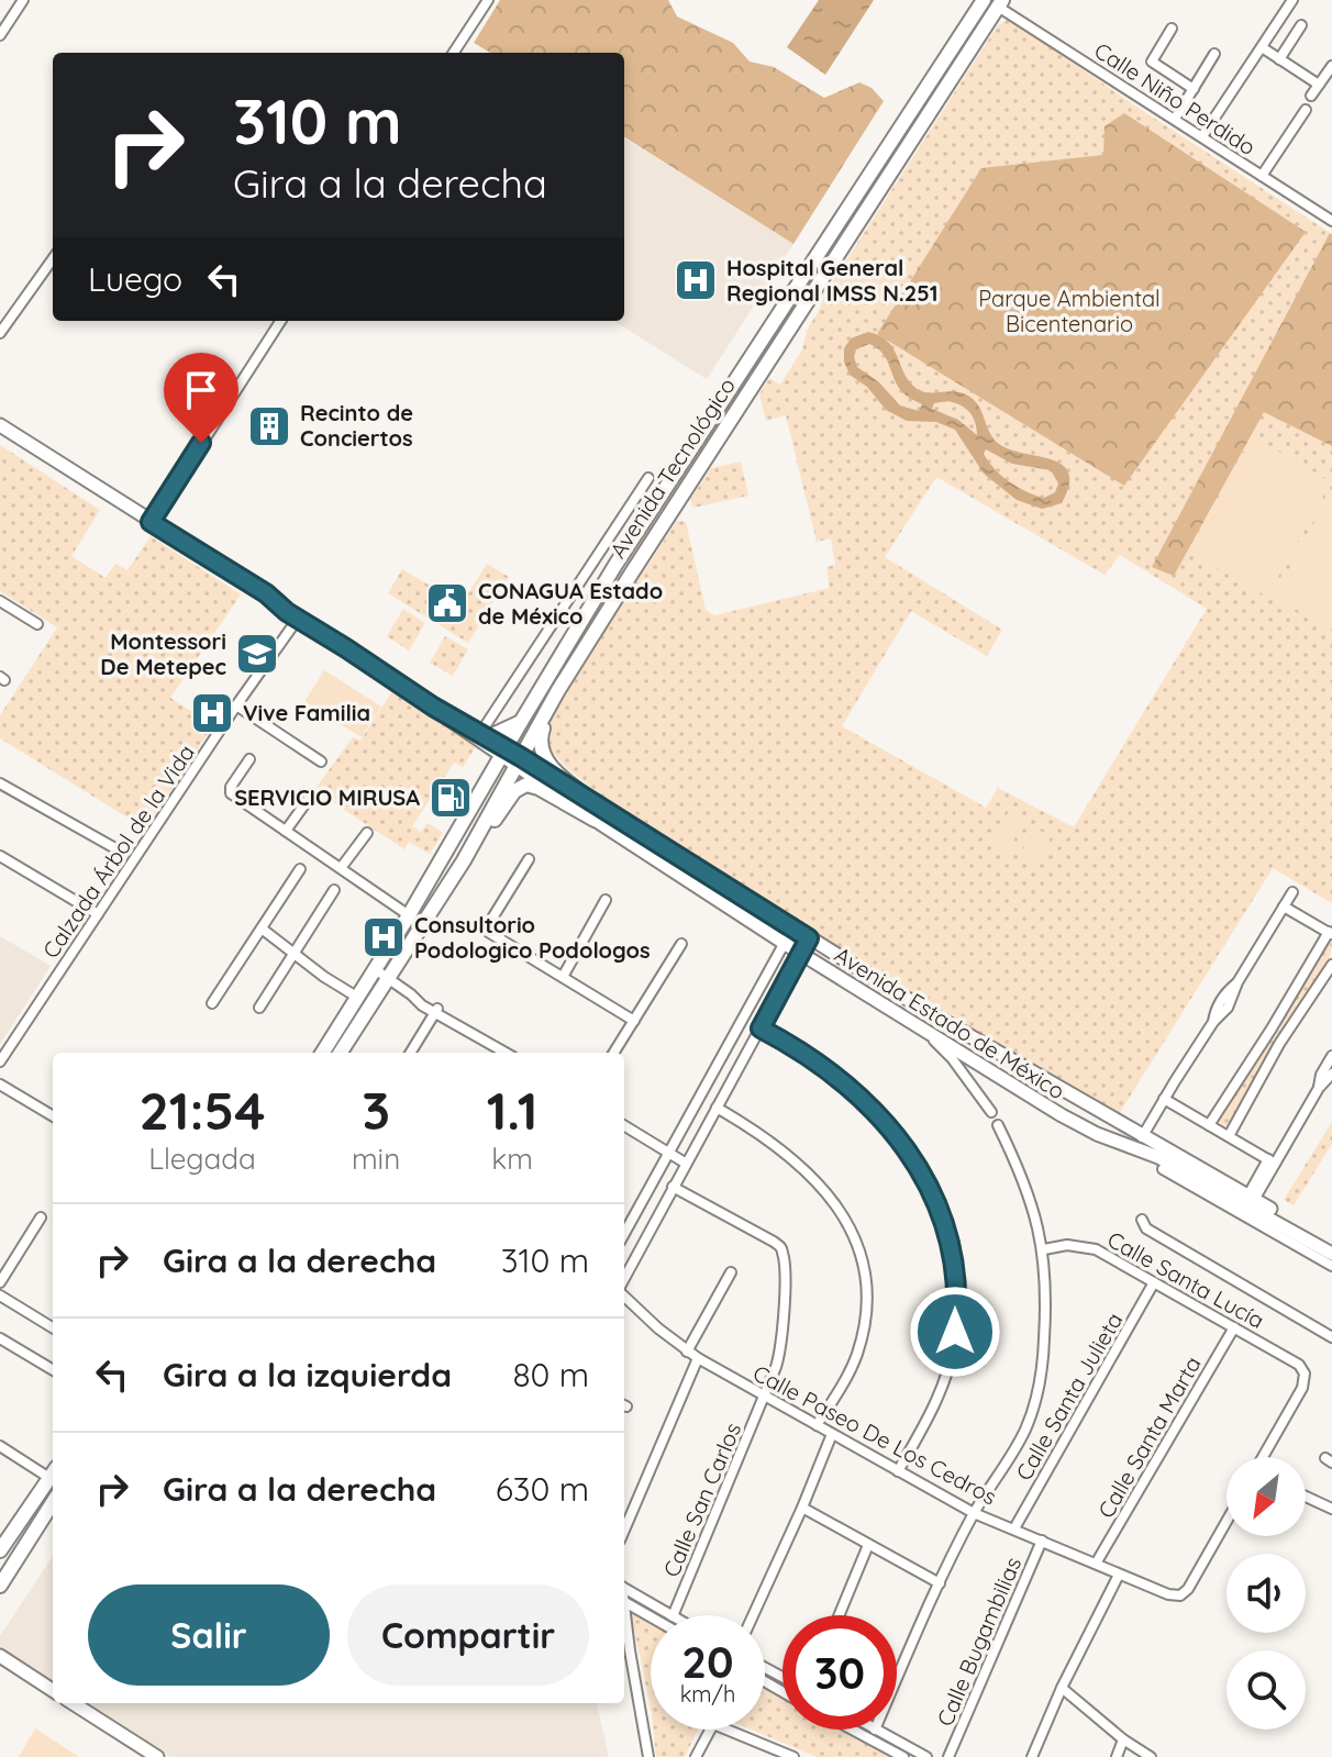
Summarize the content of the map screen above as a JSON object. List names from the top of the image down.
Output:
{
  "streets": {
    "main road": ["Avenida Tecnológico", "Avenida Estado de México"],
    "street": [
      "Calle Niño Perdido",
      "Calzada Árbol de la Vida",
      "Calle Santa Lucía",
      "Calle Santa Julieta",
      "Calle Paseo De Los Cedros",
      "Calle Santa Marta",
      "Calle San Carlos",
      "Calle Bugambilias"
    ]
  },
  "crossings": [
    ["Calle Niño Perdido", "Avenida Tecnológico"],
    ["Avenida Tecnológico", "Avenida Estado de México"],
    ["Calzada Árbol de la Vida", "Avenida Estado de México"],
    ["Calle Santa Lucía", "Calle Santa Julieta"],
    ["Calle Santa Lucía", "Calle Santa Marta"],
    ["Calle Santa Julieta", "Calle Paseo De Los Cedros"],
    ["Calle Paseo De Los Cedros", "Calle Santa Marta"],
    ["Calle Paseo De Los Cedros", "Calle San Carlos"],
    ["Calle Paseo De Los Cedros", "Calle Bugambilias"]
  ],
  "parks": ["Parque Ambiental Bicentenario"],
  "places": {
    "hospital": ["Hospital General Regional IMSS N.251", "Vive Familia", "Consultorio Podologico Podologos"],
    "building": ["Recinto de Conciertos"],
    "public building": ["CONAGUA Estado de México"],
    "school or university": ["Montessori De Metepec"],
    "fuel station": ["SERVICIO MIRUSA"]
  },
  "north": "bottom left",
  "page": {
    "turn": ["310 m", "Gira a la derecha"],
    "then": "Luego",
    "eta": [
      "21:54",
      "Llegada",
      "3",
      "min",
      "1.1",
      "km"
    ],
    "list": [
      {
        "name": "Gira a la derecha",
        "value": "310 m"
      },
      {
        "name": "Gira a la izquierda",
        "value": "80 m"
      },
      {
        "name": "Gira a la derecha",
        "value": "630 m"
      }
    ],
    "buttons": ["Salir", "Compartir"],
    "speed": "20 km/h",
    "limit": "30"
  }
}
